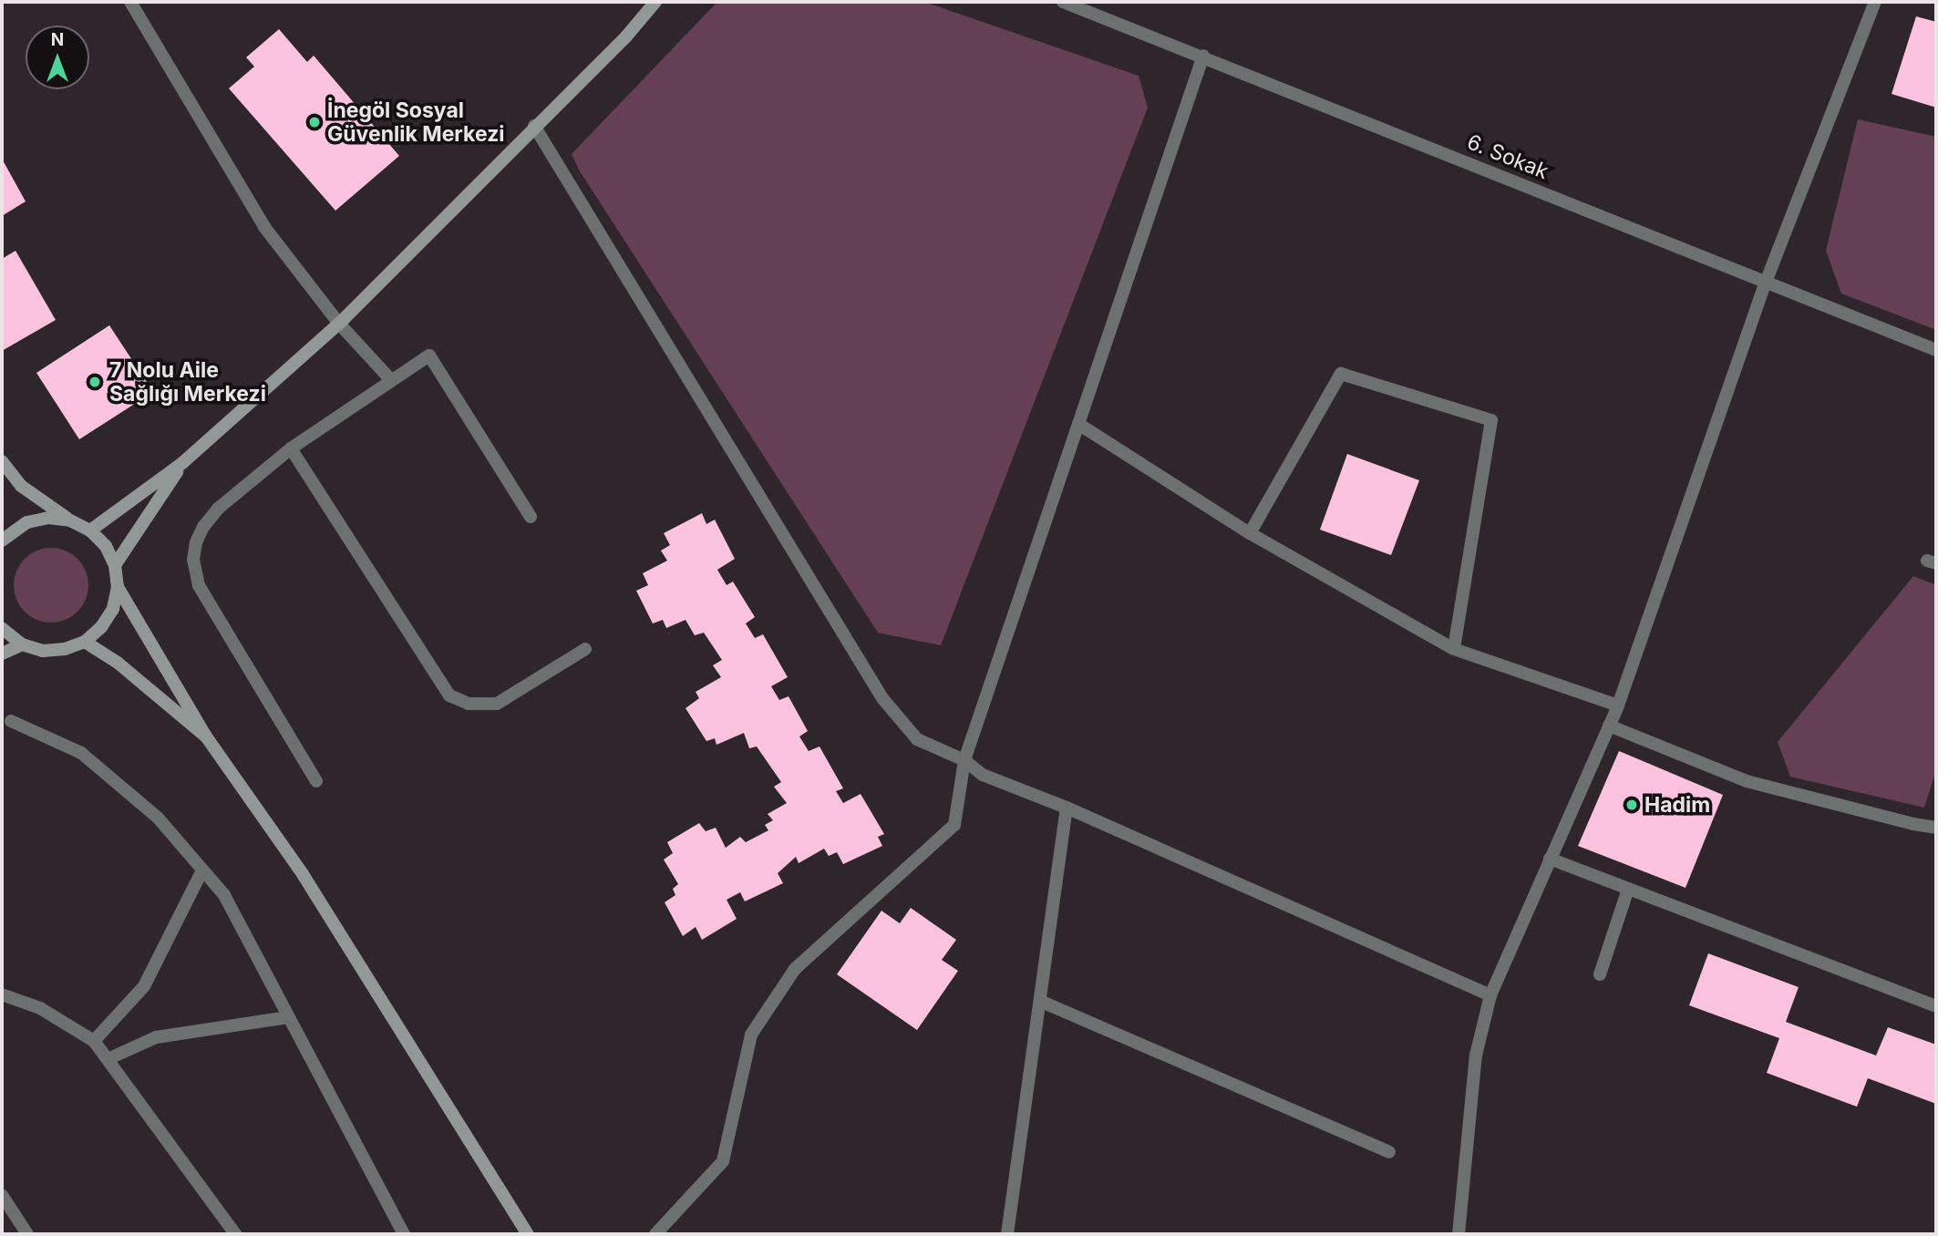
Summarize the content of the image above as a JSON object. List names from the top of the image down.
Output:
{
  "streets": {
    "street": ["6. Sokak"]
  },
  "places": ["İnegöl Sosyal Güvenlik Merkezi", "7 Nolu Aile Sağlığı Merkezi", "Hadim"],
  "north": "top"
}
